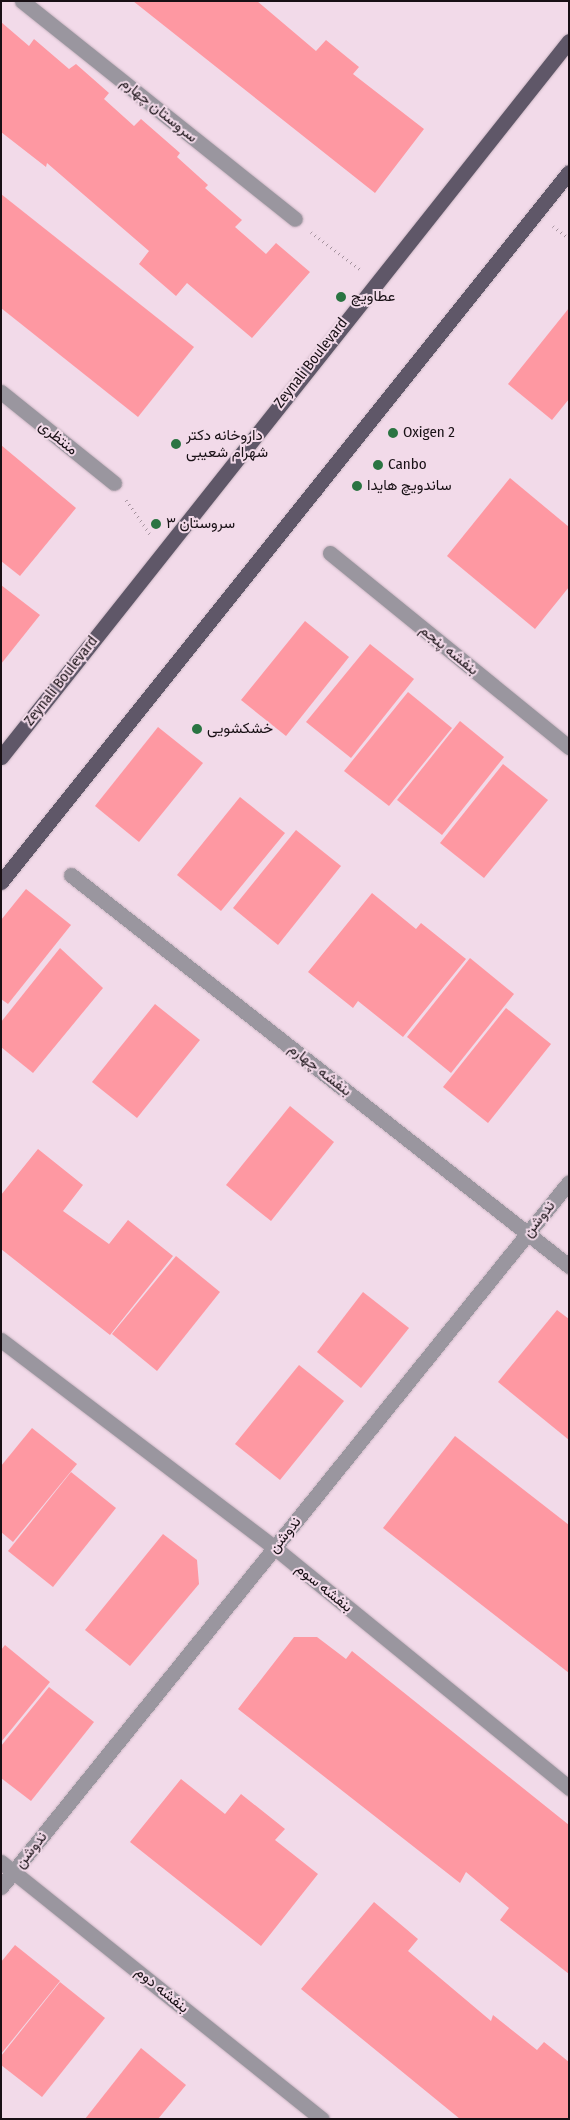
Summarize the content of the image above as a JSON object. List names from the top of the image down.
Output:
{
  "streets": {
    "main road": ["Zeynali Boulevard"],
    "street": [
      "سروستان چهارم",
      "منتظری",
      "بنفشه پنجم",
      "بنفشه چهارم",
      "ندوشن",
      "بنفشه سوم",
      "بنفشه دوم"
    ]
  },
  "crossings": [
    ["بنفشه چهارم", "ندوشن"],
    ["ندوشن", "بنفشه سوم"],
    ["ندوشن", "بنفشه دوم"]
  ],
  "places": [
    "عطاویچ",
    "Oxigen 2",
    "داروخانه دکتر شهرام شعیبی",
    "Canbo",
    "ساندویچ هایدا",
    "سروستان ۳",
    "خشکشویی"
  ]
}
